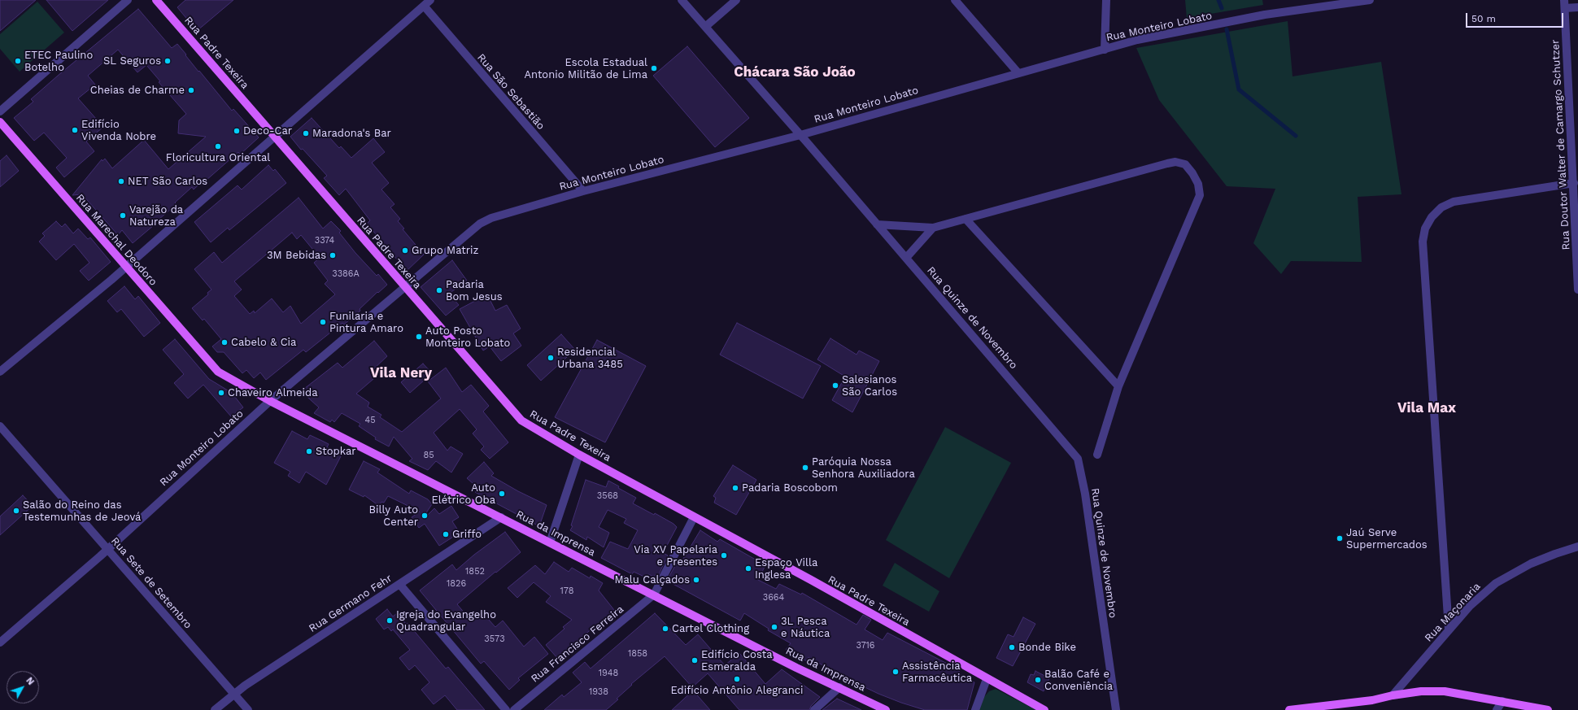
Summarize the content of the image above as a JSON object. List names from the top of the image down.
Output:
{
  "streets": {
    "main road": ["Rua Padre Texeira", "Rua Marechal Deodoro", "Rua da Imprensa"],
    "street": [
      "Rua Monteiro Lobato",
      "Rua São Sebastião",
      "Rua Doutor Walter de Camargo Schutzer",
      "Rua Quinze de Novembro",
      "Rua Sete de Setembro",
      "Rua Germano Fehr",
      "Rua Maçonaria",
      "Rua Francisco Ferreira"
    ]
  },
  "crossings": [
    ["Rua Monteiro Lobato", "Rua Padre Texeira"],
    ["Rua Monteiro Lobato", "Rua São Sebastião"],
    ["Rua Monteiro Lobato", "Rua Quinze de Novembro"],
    ["Rua Monteiro Lobato", "Rua da Imprensa"],
    ["Rua Monteiro Lobato", "Rua Sete de Setembro"],
    ["Rua Marechal Deodoro", "Rua da Imprensa"],
    ["Rua da Imprensa", "Rua Germano Fehr"],
    ["Rua da Imprensa", "Rua Francisco Ferreira"],
    ["Rua Sete de Setembro", "Rua Germano Fehr"]
  ],
  "districts": ["Chácara São João", "Vila Nery", "Vila Max"],
  "places": [
    "ETEC Paulino Botelho",
    "SL Seguros",
    "Escola Estadual Antonio Militão de Lima",
    "Cheias de Charme",
    "Edifício Vivenda Nobre",
    "Deco-Car",
    "Maradona's Bar",
    "Floricultura Oriental",
    "NET São Carlos",
    "Varejão da Natureza",
    "Grupo Matriz",
    "3M Bebidas",
    "Padaria Bom Jesus",
    "Funilaria e Pintura Amaro",
    "Auto Posto Monteiro Lobato",
    "Cabelo & Cia",
    "Residencial Urbana 3485",
    "Salesianos São Carlos",
    "Chaveiro Almeida",
    "Stopkar",
    "Paróquia Nossa Senhora Auxiliadora",
    "Padaria Boscobom",
    "Auto Elétrico Oba",
    "Salão do Reino das Testemunhas de Jeová",
    "Billy Auto Center",
    "Griffo",
    "Jaú Serve Supermercados",
    "Via XV Papelaria e Presentes",
    "Espaço Villa Inglesa",
    "Malu Calçados",
    "Igreja do Evangelho Quadrangular",
    "3L Pesca e Náutica",
    "Cartel Clothing",
    "Bonde Bike",
    "Edifício Costa Esmeralda",
    "Assistência Farmacêutica",
    "Edifício Antônio Alegranci",
    "Balão Café e Conveniência"
  ],
  "house_numbers": [
    "3374",
    "3386A",
    "45",
    "85",
    "3568",
    "1852",
    "1826",
    "178",
    "3664",
    "3573",
    "3716",
    "1858",
    "1948",
    "1938"
  ],
  "scale_bar": "50 m",
  "north": "top right"
}
